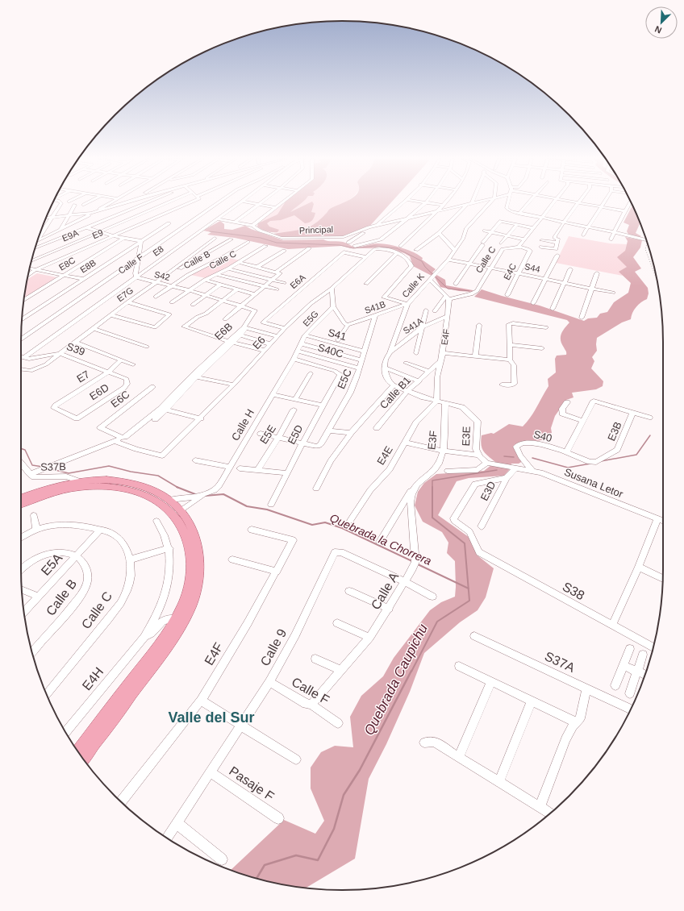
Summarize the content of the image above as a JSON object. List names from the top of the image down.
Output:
{
  "streets": {
    "street": [
      "Principal",
      "E9",
      "E9A",
      "E8",
      "Calle B",
      "Calle C",
      "E8C",
      "Calle F",
      "E8B",
      "S44",
      "E4C",
      "S42",
      "E6A",
      "Calle K",
      "E7G",
      "S41B",
      "E5G",
      "S41A",
      "E6B",
      "S41",
      "E4F",
      "E6",
      "S39",
      "S40C",
      "E7",
      "E5C",
      "E6D",
      "Calle B1",
      "E6C",
      "Calle H",
      "E3B",
      "E5E",
      "E5D",
      "E3E",
      "S40",
      "E3F",
      "E4E",
      "S37B",
      "Susana Letor",
      "E3D",
      "E5A",
      "Calle A",
      "S38",
      "Calle 9",
      "S37A",
      "E4H",
      "Pasaje F"
    ]
  },
  "crossings": [
    ["Principal", "E8"],
    ["E8", "S42"],
    ["E8", "S39"],
    ["Calle B", "S42"],
    ["Calle B", "E5A"],
    ["Calle C", "S44"],
    ["Calle C", "E4C"],
    ["Calle C", "S42"],
    ["Calle C", "E4F"],
    ["Calle C", "E5A"],
    ["Calle F", "Calle A"],
    ["Calle F", "Calle 9"],
    ["S44", "E4C"],
    ["S44", "Calle K"],
    ["S42", "E7G"],
    ["S42", "E6B"],
    ["E6A", "E6"],
    ["Calle K", "S41B"],
    ["Calle K", "S41A"],
    ["E7G", "S39"],
    ["S41B", "E5C"],
    ["E5G", "S41"],
    ["E5G", "E6"],
    ["E5G", "S40C"],
    ["E5G", "Calle H"],
    ["E5G", "E5D"],
    ["S41A", "E4F"],
    ["E6B", "E6"],
    ["E6B", "E6C"],
    ["E6B", "S37B"],
    ["S41", "E5C"],
    ["E4F", "Calle B1"],
    ["E4F", "E3E"],
    ["E4F", "E4E"],
    ["S39", "E7"],
    ["S39", "E6D"],
    ["S40C", "E5C"],
    ["E7", "E6D"],
    ["E5C", "E5D"],
    ["Calle H", "E5D"],
    ["E3B", "S40"],
    ["E3E", "E3F"],
    ["E3E", "E4E"],
    ["S40", "Susana Letor"],
    ["E3F", "Calle A"],
    ["Susana Letor", "E3D"],
    ["E3D", "S38"],
    ["Calle A", "Calle 9"],
    ["Calle 9", "Pasaje F"]
  ],
  "districts": ["Valle del Sur"],
  "water": ["Quebrada la Chorrera", "Quebrada Caupichu"],
  "north": "bottom left"
}
